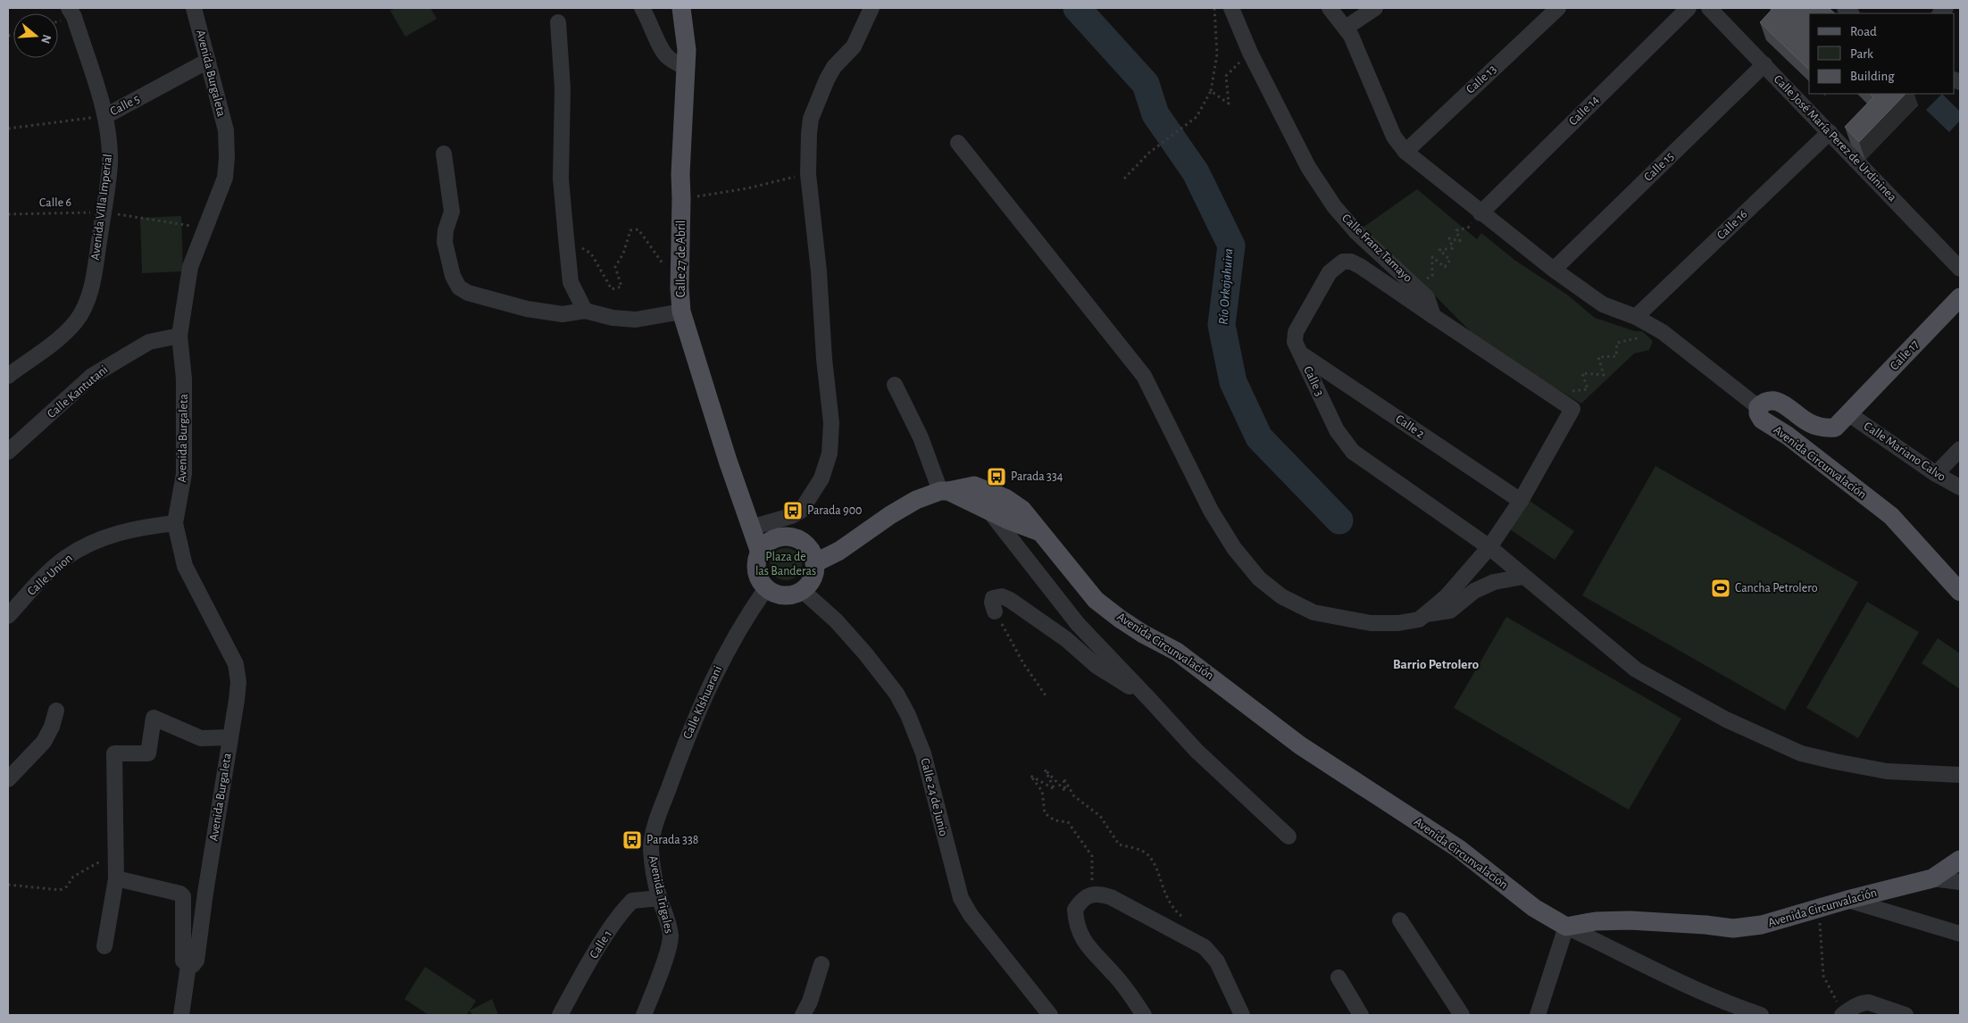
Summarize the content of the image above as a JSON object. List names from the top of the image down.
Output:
{
  "streets": {
    "main road": ["Calle 27 de Abril", "Calle 17", "Avenida Circunvalación"],
    "street": [
      "Avenida Burgaleta",
      "Calle 13",
      "Calle 5",
      "Calle 14",
      "Calle José María Perez de Urdininea",
      "Calle 15",
      "Avenida Villa Imperial",
      "Calle 16",
      "Calle Franz Tamayo",
      "Calle 3",
      "Calle Kantutani",
      "Calle 2",
      "Calle Mariano Calvo",
      "Calle Union",
      "Calle KIshuarani",
      "Calle 24 de Junio",
      "Avenida Trigales",
      "Calle 1"
    ],
    "path": ["Calle 6"]
  },
  "crossings": [
    ["Avenida Burgaleta", "Calle 5"],
    ["Avenida Burgaleta", "Calle 6"],
    ["Avenida Burgaleta", "Calle Kantutani"],
    ["Avenida Burgaleta", "Calle Union"],
    ["Calle 5", "Avenida Villa Imperial"],
    ["Calle José María Perez de Urdininea", "Calle 15"],
    ["Calle José María Perez de Urdininea", "Calle 16"],
    ["Calle 6", "Avenida Villa Imperial"],
    ["Calle Franz Tamayo", "Calle 3"],
    ["Calle 27 de Abril", "Avenida Circunvalación"],
    ["Calle 27 de Abril", "Calle KIshuarani"],
    ["Calle 27 de Abril", "Calle 24 de Junio"],
    ["Calle 17", "Calle Mariano Calvo"],
    ["Calle 17", "Avenida Circunvalación"],
    ["Calle 3", "Calle 2"],
    ["Calle Mariano Calvo", "Avenida Circunvalación"],
    ["Avenida Circunvalación", "Calle KIshuarani"],
    ["Avenida Circunvalación", "Calle 24 de Junio"],
    ["Calle KIshuarani", "Calle 24 de Junio"],
    ["Calle KIshuarani", "Avenida Trigales"],
    ["Avenida Trigales", "Calle 1"]
  ],
  "districts": ["Barrio Petrolero"],
  "water": ["Río Orkojahuira"],
  "parks": ["Plaza de las Banderas"],
  "places": {
    "bus stop": ["Parada 334", "Parada 900", "Parada 338"],
    "sports": ["Cancha Petrolero"]
  },
  "legend": ["Road", "Park", "Building"],
  "north": "right"
}
